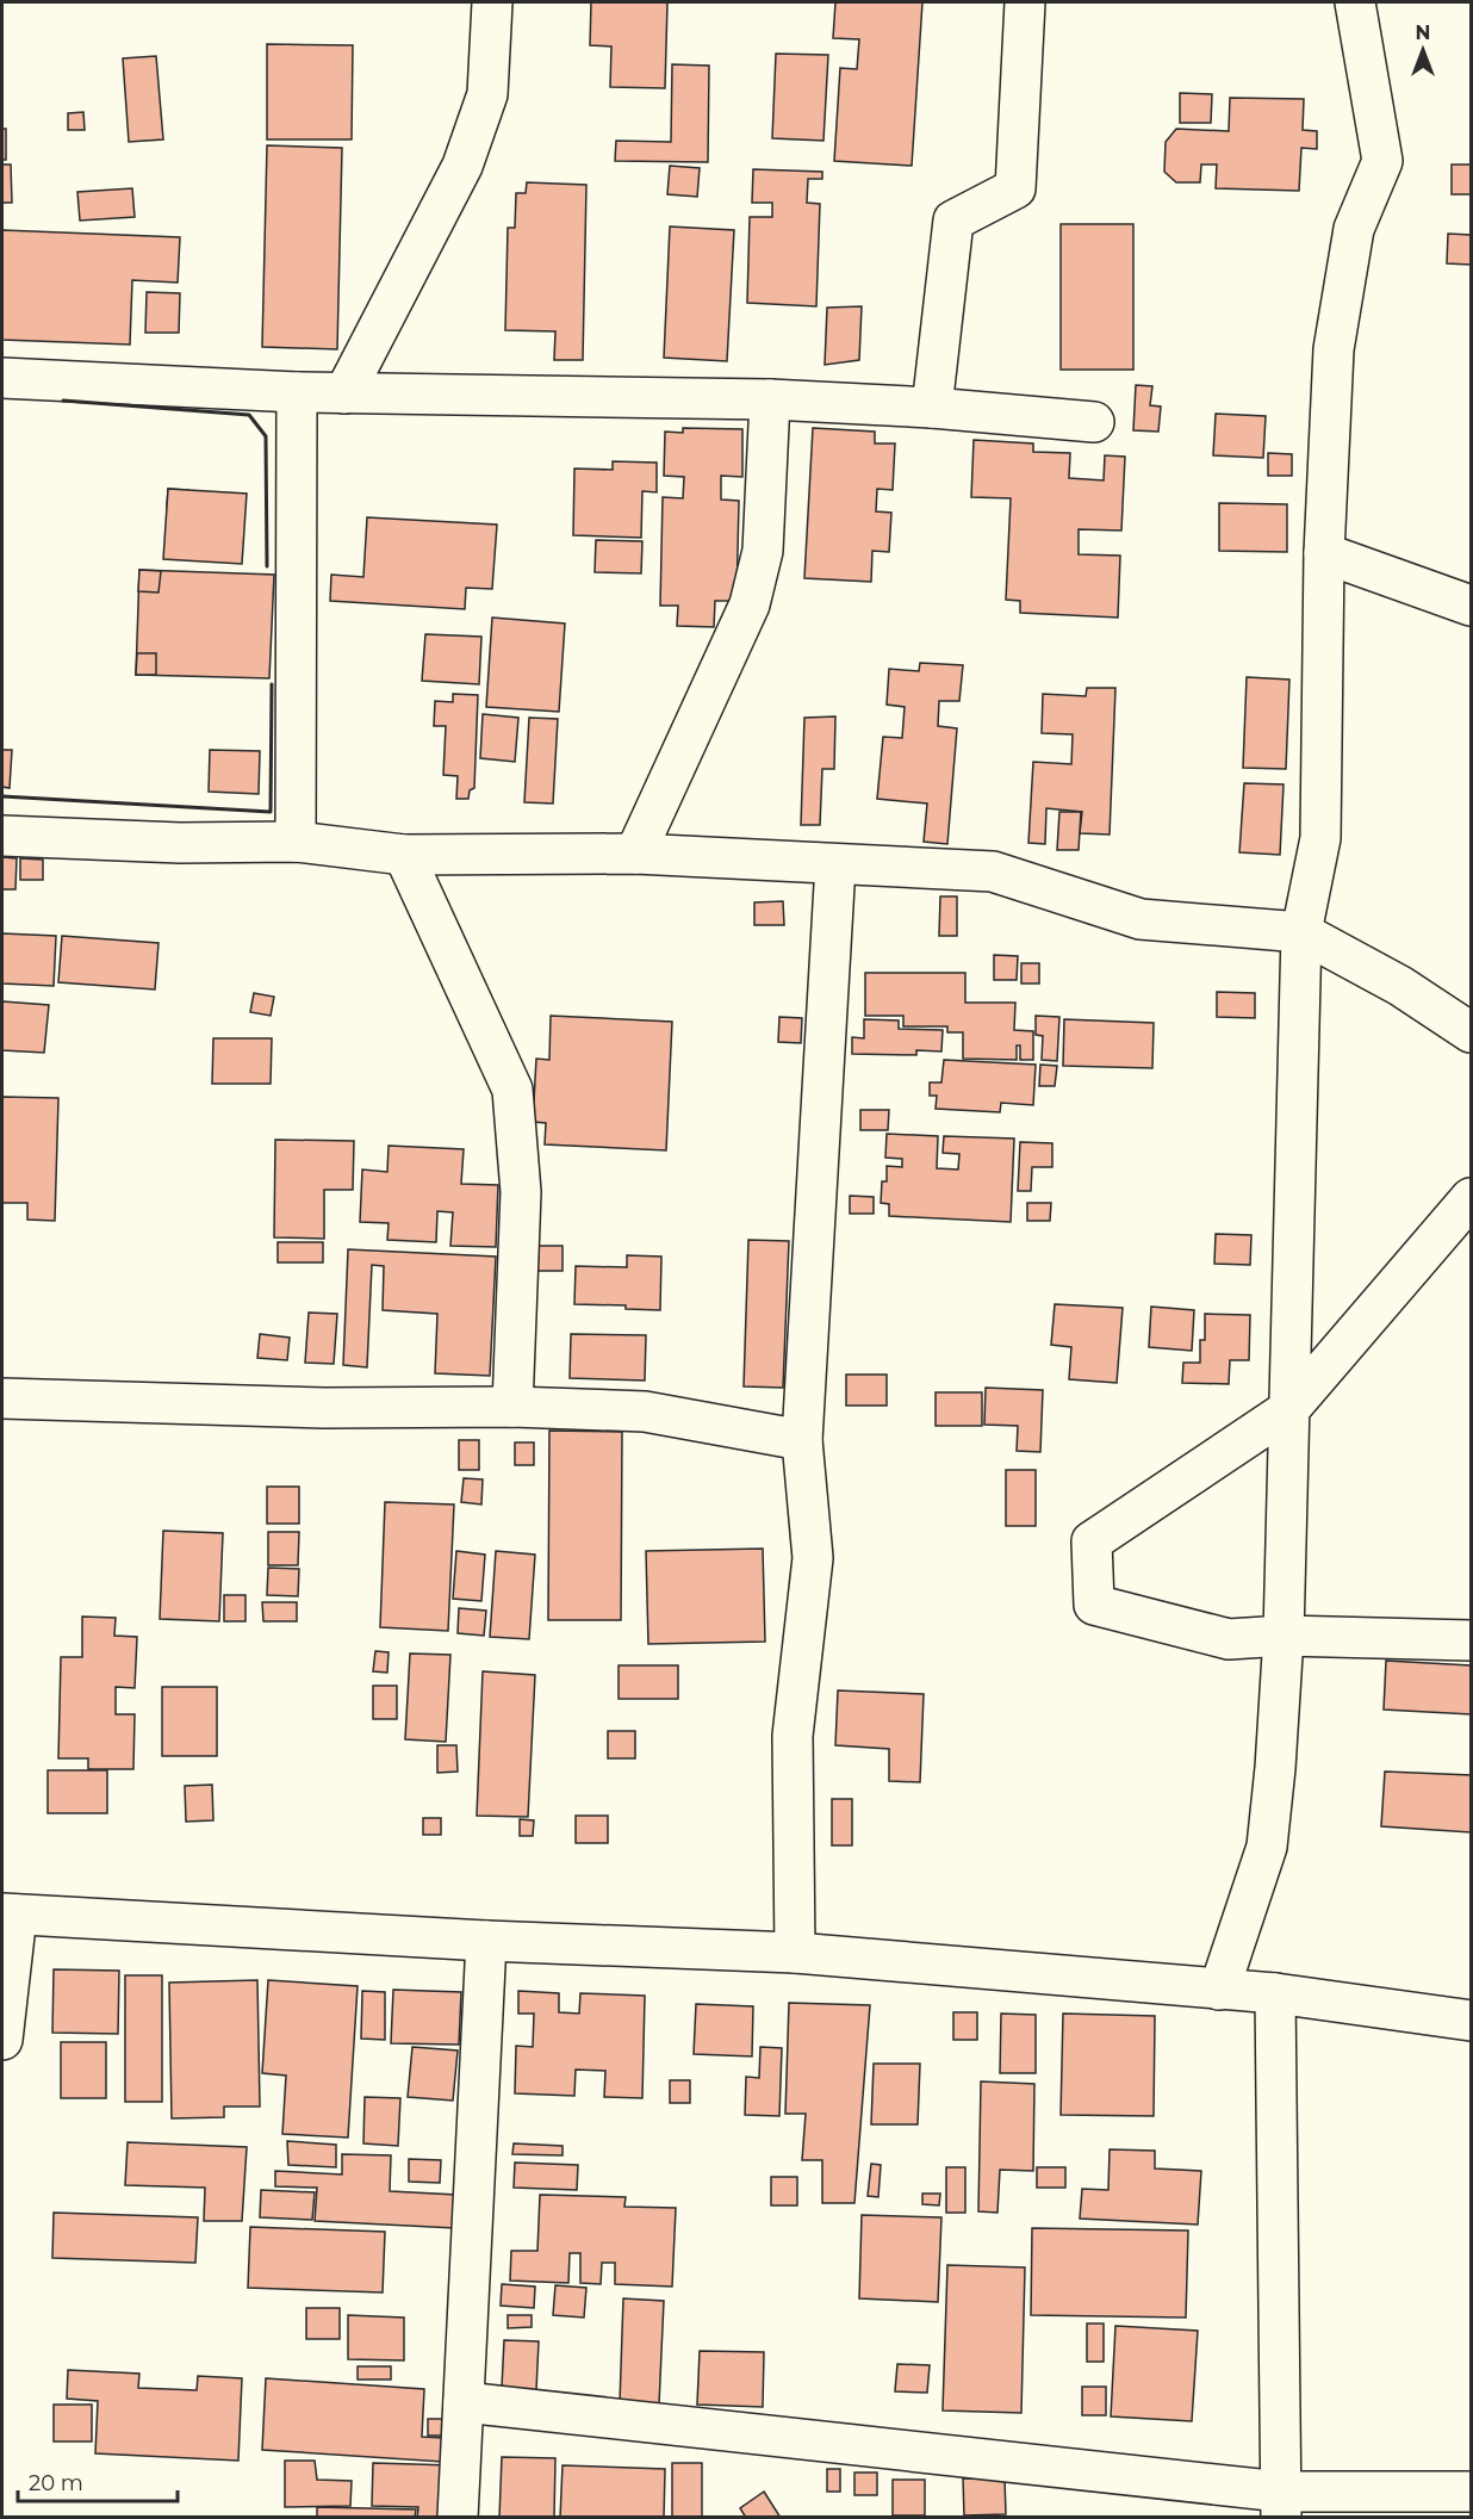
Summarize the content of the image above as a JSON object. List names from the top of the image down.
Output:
{
  "scale_bar": "20 m",
  "north": "top"
}
